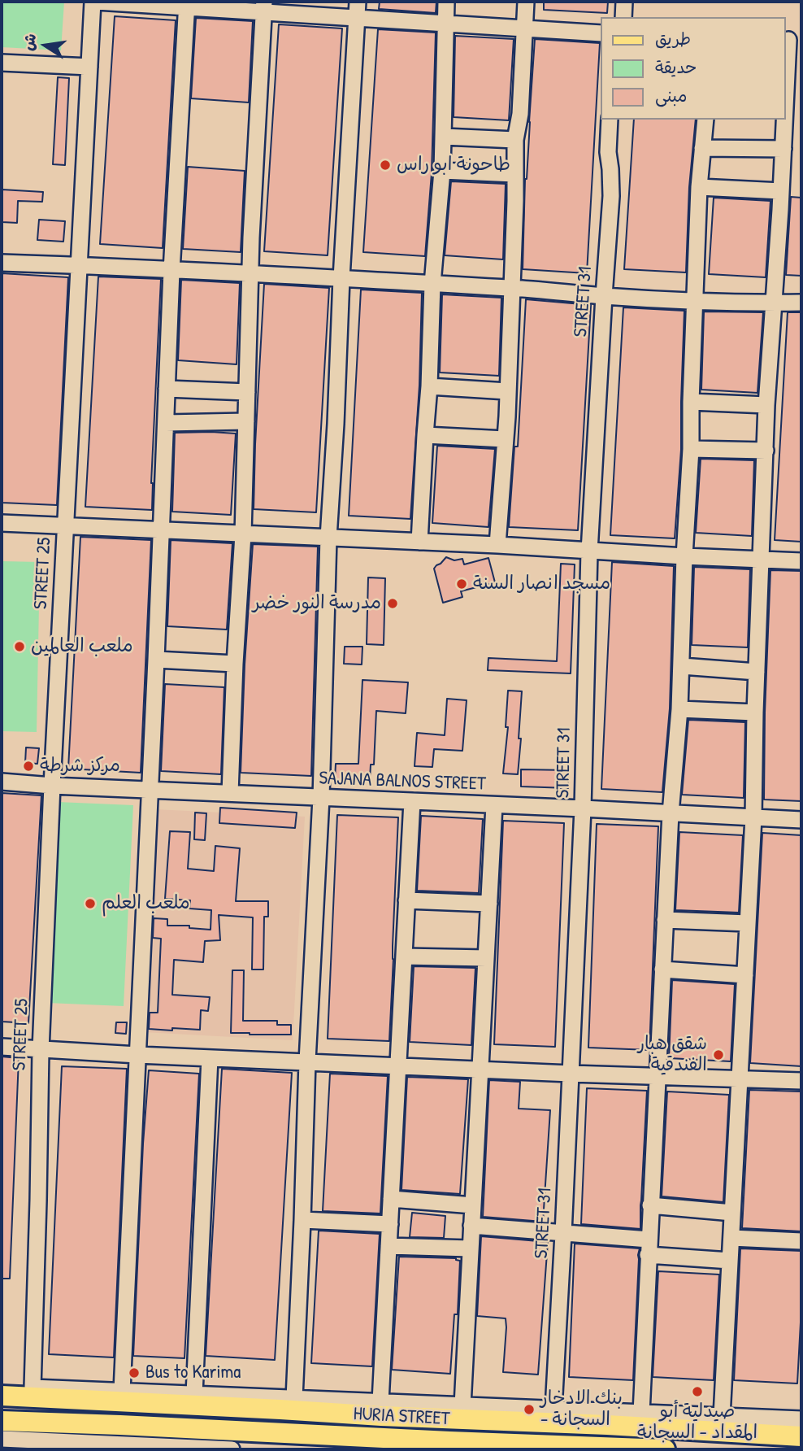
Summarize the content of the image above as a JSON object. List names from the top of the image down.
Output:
{
  "streets": {
    "main road": ["HURIA STREET"],
    "street": ["STREET 31", "STREET 25", "SAJANA BALNOS STREET"]
  },
  "crossings": [
    ["STREET 31", "SAJANA BALNOS STREET"],
    ["STREET 25", "SAJANA BALNOS STREET"]
  ],
  "places": [
    "طاحونة ابو راس",
    "مسجد انصار السنة",
    "مدرسة النور خضر",
    "ملعب العالمين",
    "مركز شرطة",
    "ملعب العلم",
    "شقق هبار الفندقية",
    "Bus to Karima",
    "صيدلية أبو المقداد - السجانة",
    "بنك الادخار - السجانة"
  ],
  "legend": ["طريق", "حديقة", "مبنى"],
  "north": "left"
}
